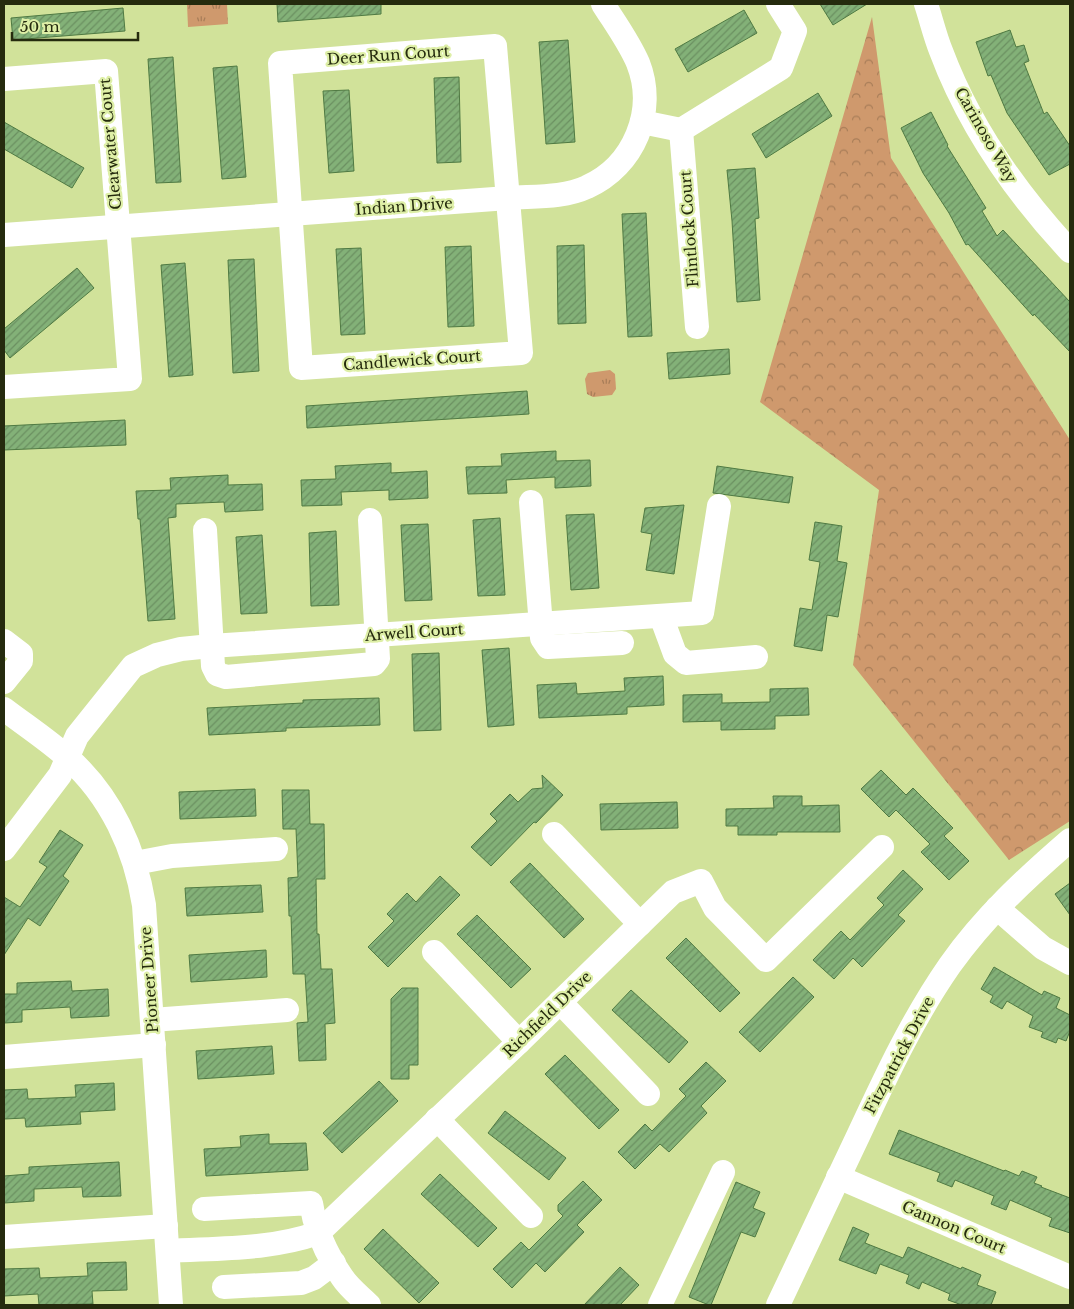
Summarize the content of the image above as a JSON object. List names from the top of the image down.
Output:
{
  "streets": {
    "street": [
      "Deer Run Court",
      "Carinoso Way",
      "Clearwater Court",
      "Indian Drive",
      "Flintlock Court",
      "Candlewick Court",
      "Arwell Court",
      "Pioneer Drive",
      "Richfield Drive",
      "Fitzpatrick Drive",
      "Gannon Court"
    ]
  },
  "crossings": [
    ["Deer Run Court", "Indian Drive"],
    ["Deer Run Court", "Candlewick Court"],
    ["Clearwater Court", "Indian Drive"],
    ["Indian Drive", "Candlewick Court"],
    ["Arwell Court", "Pioneer Drive"],
    ["Pioneer Drive", "Richfield Drive"],
    ["Fitzpatrick Drive", "Gannon Court"]
  ],
  "scale_bar": "50 m"
}
